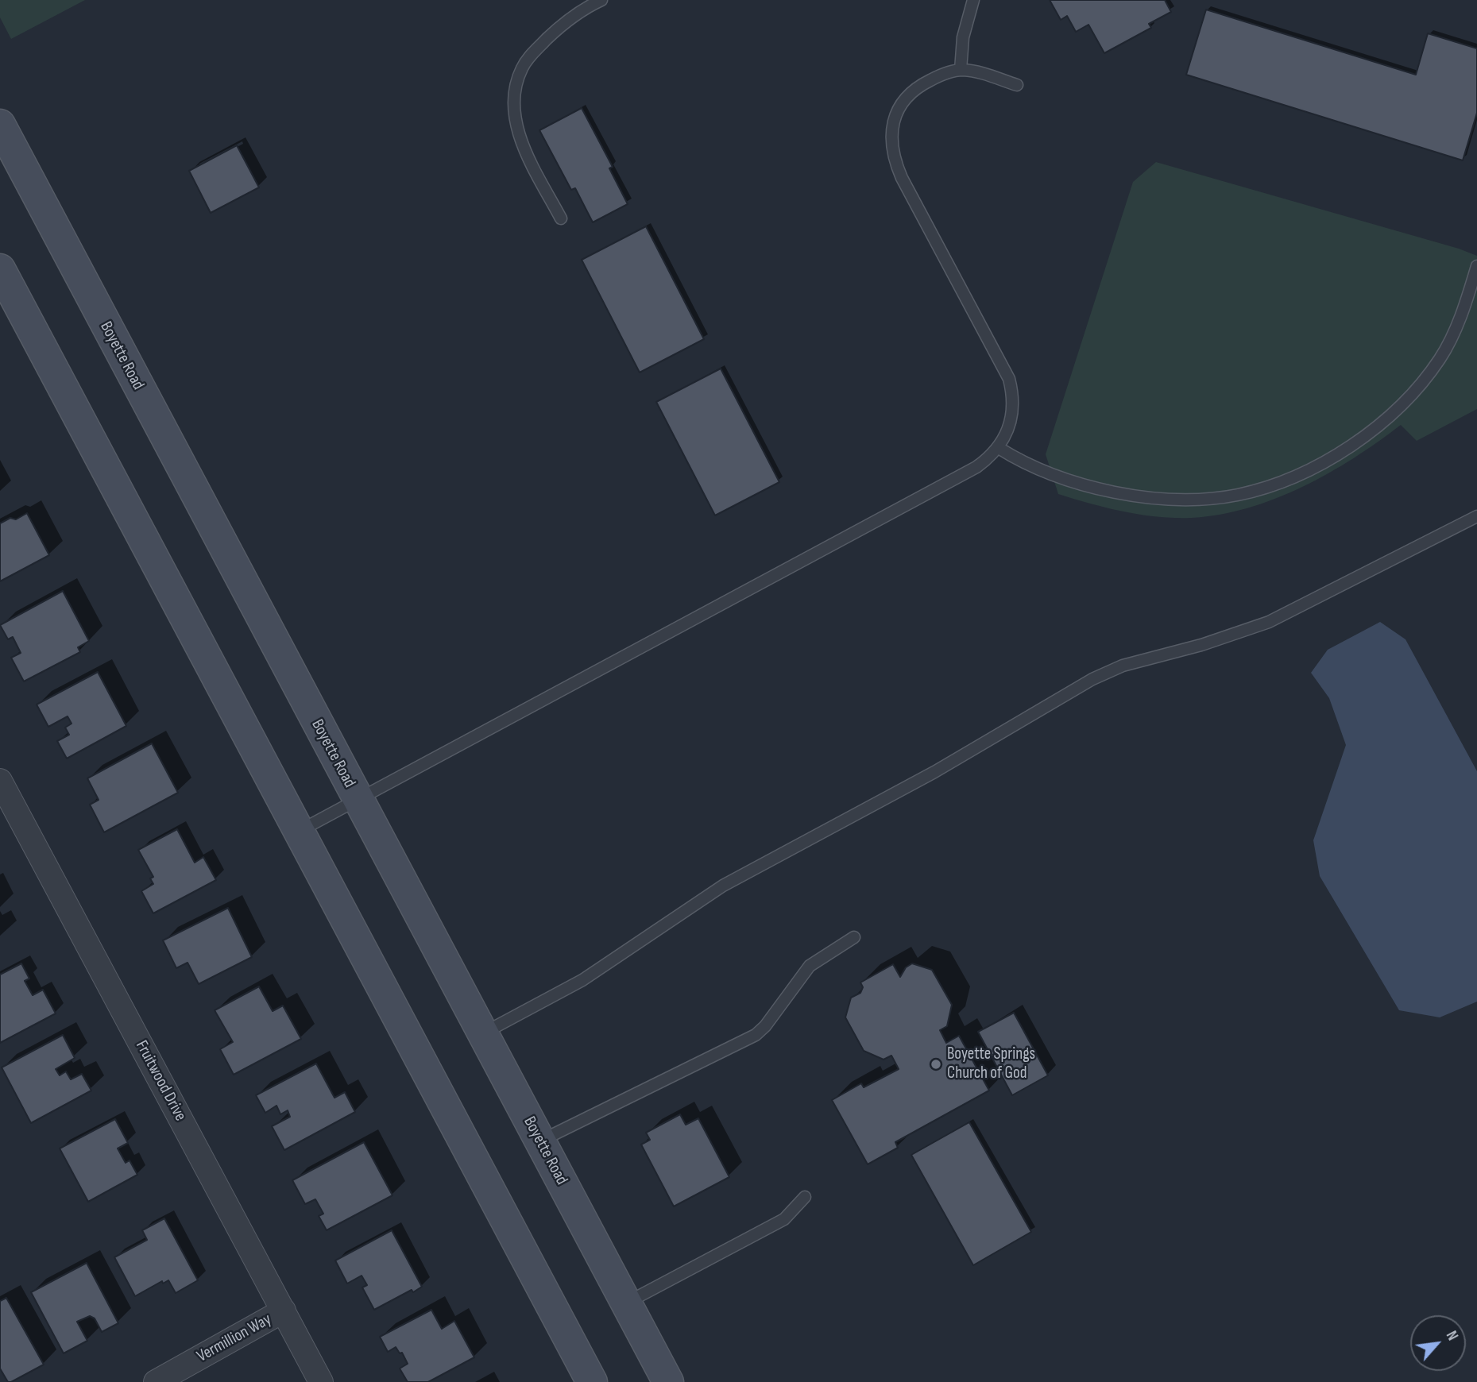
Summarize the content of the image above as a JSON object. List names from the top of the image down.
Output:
{
  "streets": {
    "main road": ["Boyette Road"],
    "street": ["Fruitwood Drive", "Vermillion Way"]
  },
  "crossings": [
    ["Fruitwood Drive", "Vermillion Way"]
  ],
  "places": ["Boyette Springs Church of God"],
  "north": "top right"
}
